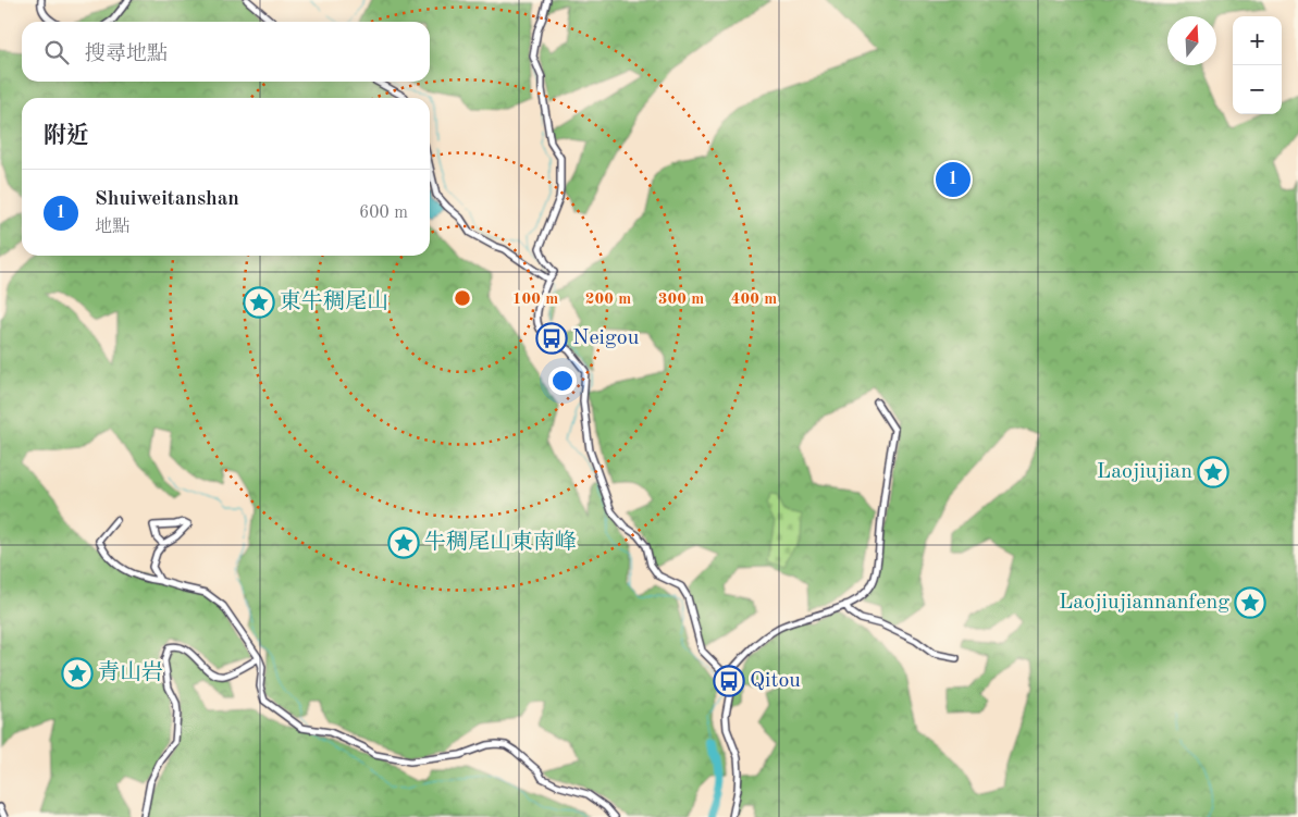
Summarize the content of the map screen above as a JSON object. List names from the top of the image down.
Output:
{
  "places": {
    "place": [
      "東牛稠尾山",
      "Laojiujian",
      "牛稠尾山東南峰",
      "Laojiujiannanfeng",
      "青山岩"
    ],
    "bus stop": ["Neigou", "Qitou"]
  },
  "north": "top",
  "page": {
    "map_buttons": ["+", "−"],
    "search": "搜尋地點",
    "heading": "附近",
    "pins": "1",
    "list": [
      {
        "mark": "1",
        "name": "Shuiweitanshan",
        "note": "地點",
        "value": "600 m"
      }
    ]
  },
  "rings": [
    "100 m",
    "200 m",
    "300 m",
    "400 m"
  ]
}
